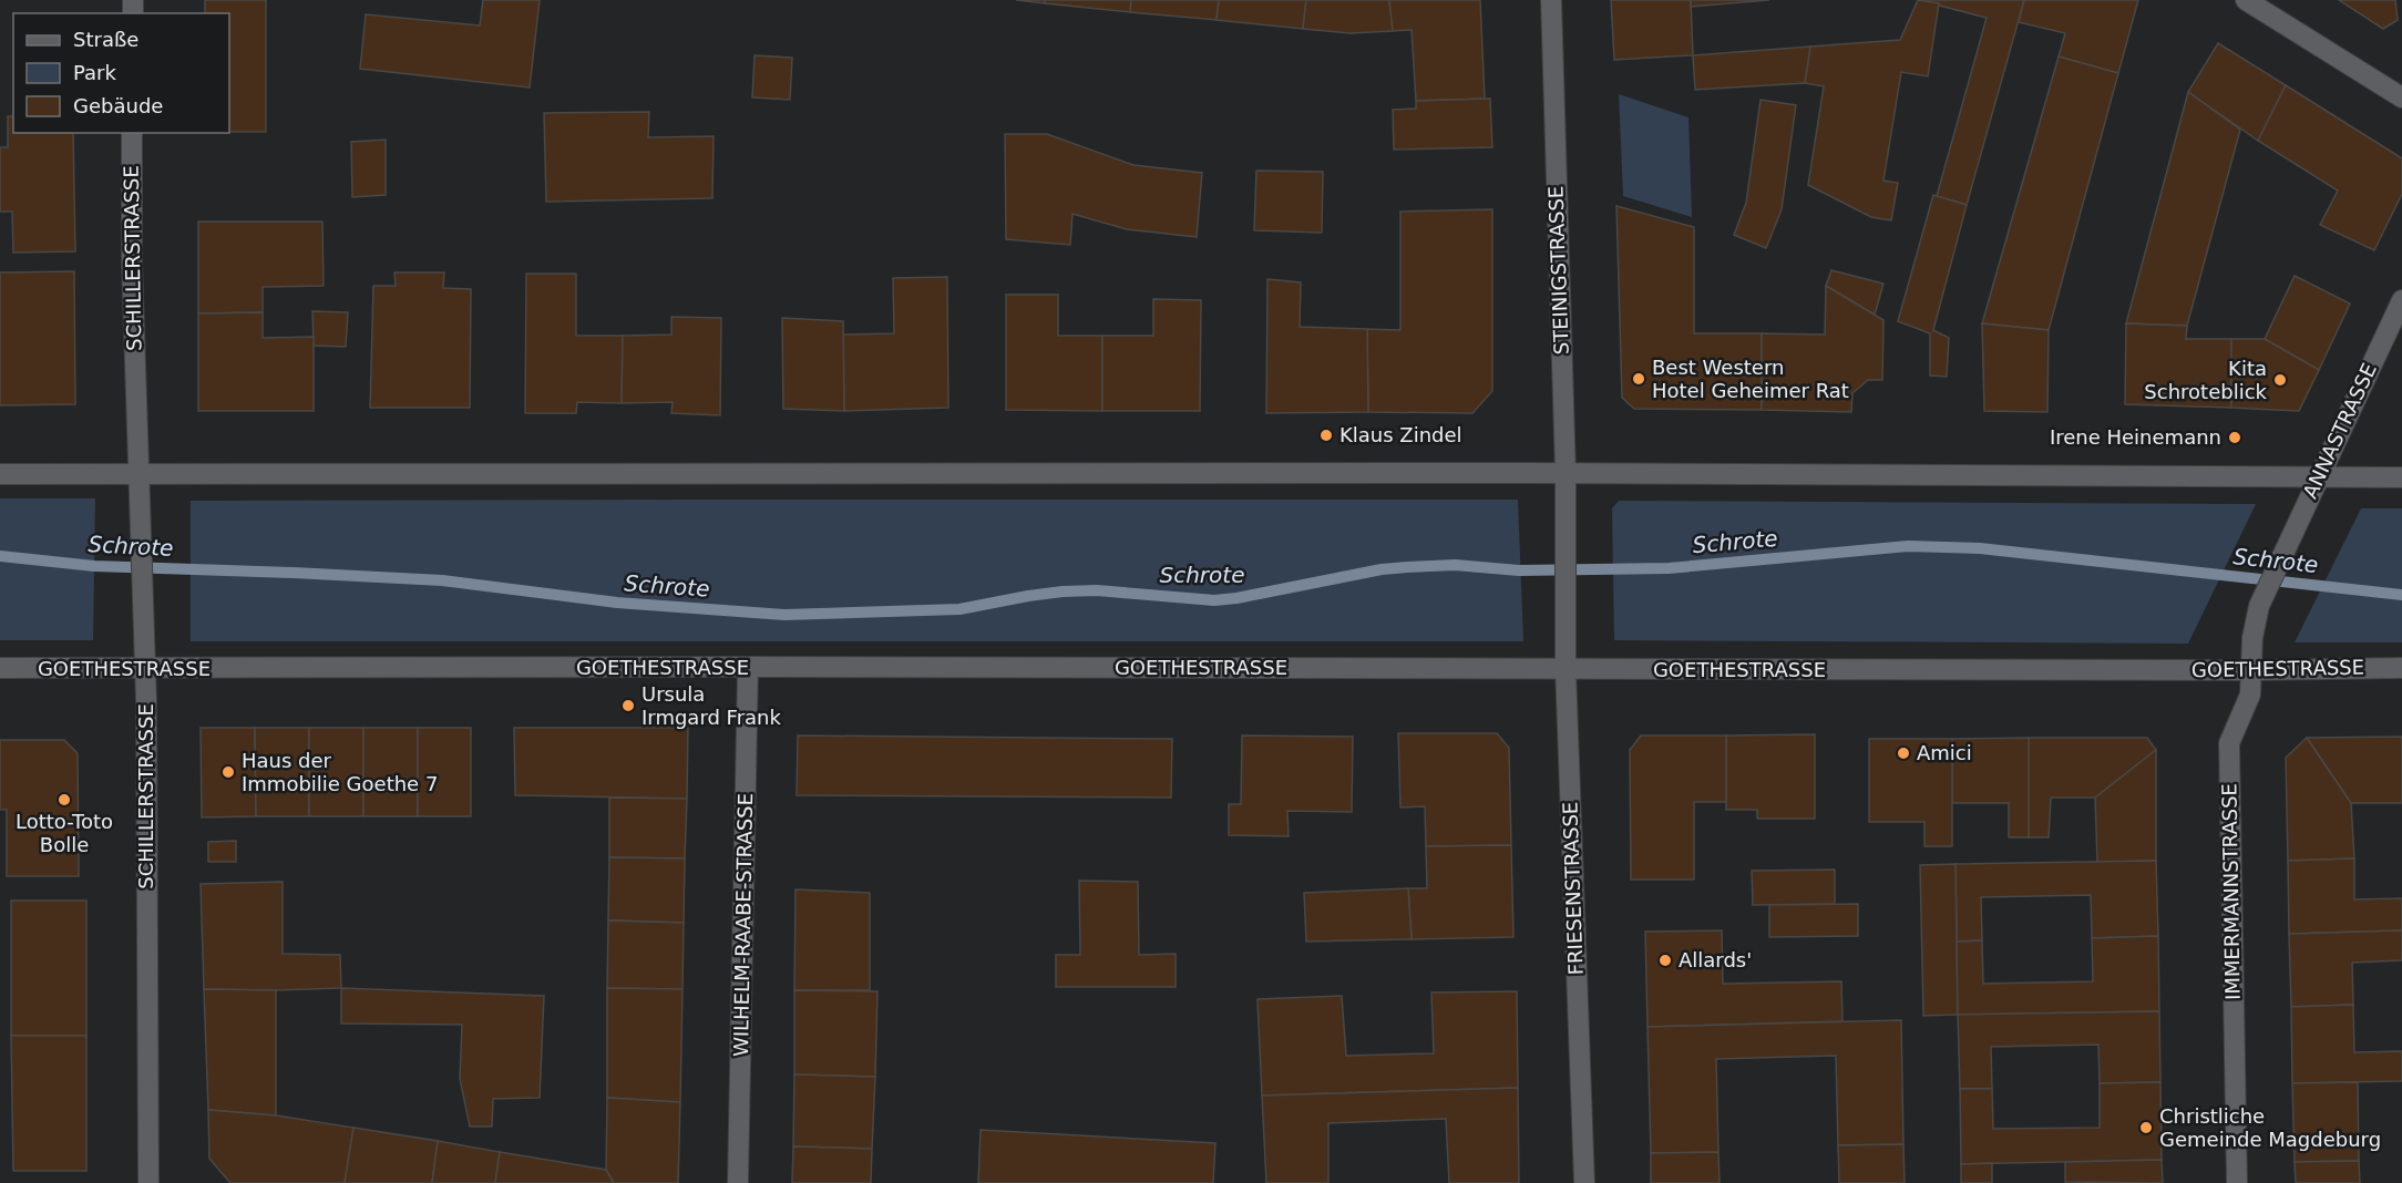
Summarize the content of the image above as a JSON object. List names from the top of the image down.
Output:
{
  "streets": {
    "street": [
      "SCHILLERSTRASSE",
      "STEINIGSTRASSE",
      "ANNASTRASSE",
      "GOETHESTRASSE",
      "FRIESENSTRASSE",
      "IMMERMANNSTRASSE",
      "WILHELM-RAABE-STRASSE"
    ]
  },
  "crossings": [
    ["SCHILLERSTRASSE", "GOETHESTRASSE"],
    ["STEINIGSTRASSE", "FRIESENSTRASSE"],
    ["ANNASTRASSE", "IMMERMANNSTRASSE"],
    ["GOETHESTRASSE", "FRIESENSTRASSE"],
    ["GOETHESTRASSE", "IMMERMANNSTRASSE"],
    ["GOETHESTRASSE", "WILHELM-RAABE-STRASSE"]
  ],
  "water": ["Schrote"],
  "places": [
    "Best Western Hotel Geheimer Rat",
    "Kita Schroteblick",
    "Klaus Zindel",
    "Irene Heinemann",
    "Ursula Irmgard Frank",
    "Amici",
    "Haus der Immobilie Goethe 7",
    "Lotto-Toto Bolle",
    "Allards'",
    "Christliche Gemeinde Magdeburg"
  ],
  "legend": ["Straße", "Park", "Gebäude"]
}
